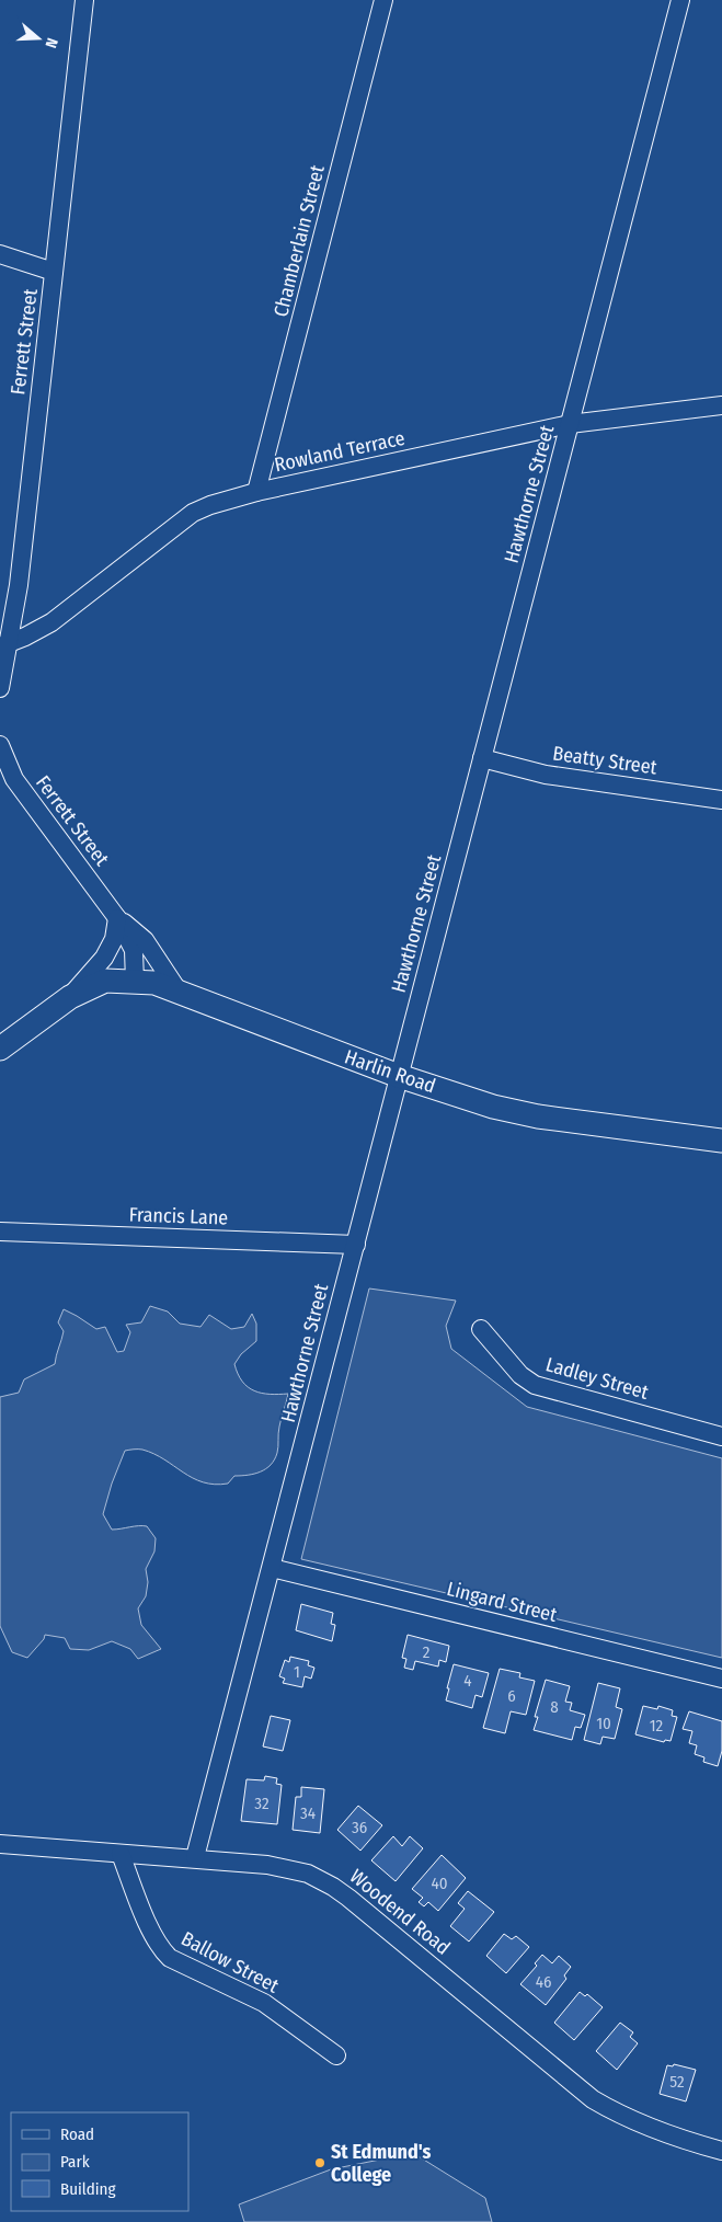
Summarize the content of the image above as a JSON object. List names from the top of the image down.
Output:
{
  "streets": {
    "main road": ["Harlin Road"],
    "street": [
      "Chamberlain Street",
      "Ferrett Street",
      "Rowland Terrace",
      "Hawthorne Street",
      "Beatty Street",
      "Francis Lane",
      "Ladley Street",
      "Lingard Street",
      "Woodend Road",
      "Ballow Street"
    ]
  },
  "crossings": [
    ["Chamberlain Street", "Rowland Terrace"],
    ["Ferrett Street", "Rowland Terrace"],
    ["Ferrett Street", "Harlin Road"],
    ["Rowland Terrace", "Hawthorne Street"],
    ["Hawthorne Street", "Beatty Street"],
    ["Hawthorne Street", "Harlin Road"],
    ["Hawthorne Street", "Francis Lane"],
    ["Hawthorne Street", "Lingard Street"],
    ["Hawthorne Street", "Woodend Road"],
    ["Woodend Road", "Ballow Street"]
  ],
  "places": ["St Edmund's College"],
  "house_numbers": [
    "2",
    "1",
    "4",
    "6",
    "8",
    "10",
    "12",
    "32",
    "34",
    "36",
    "40",
    "46",
    "52"
  ],
  "legend": ["Road", "Park", "Building"],
  "north": "right"
}
